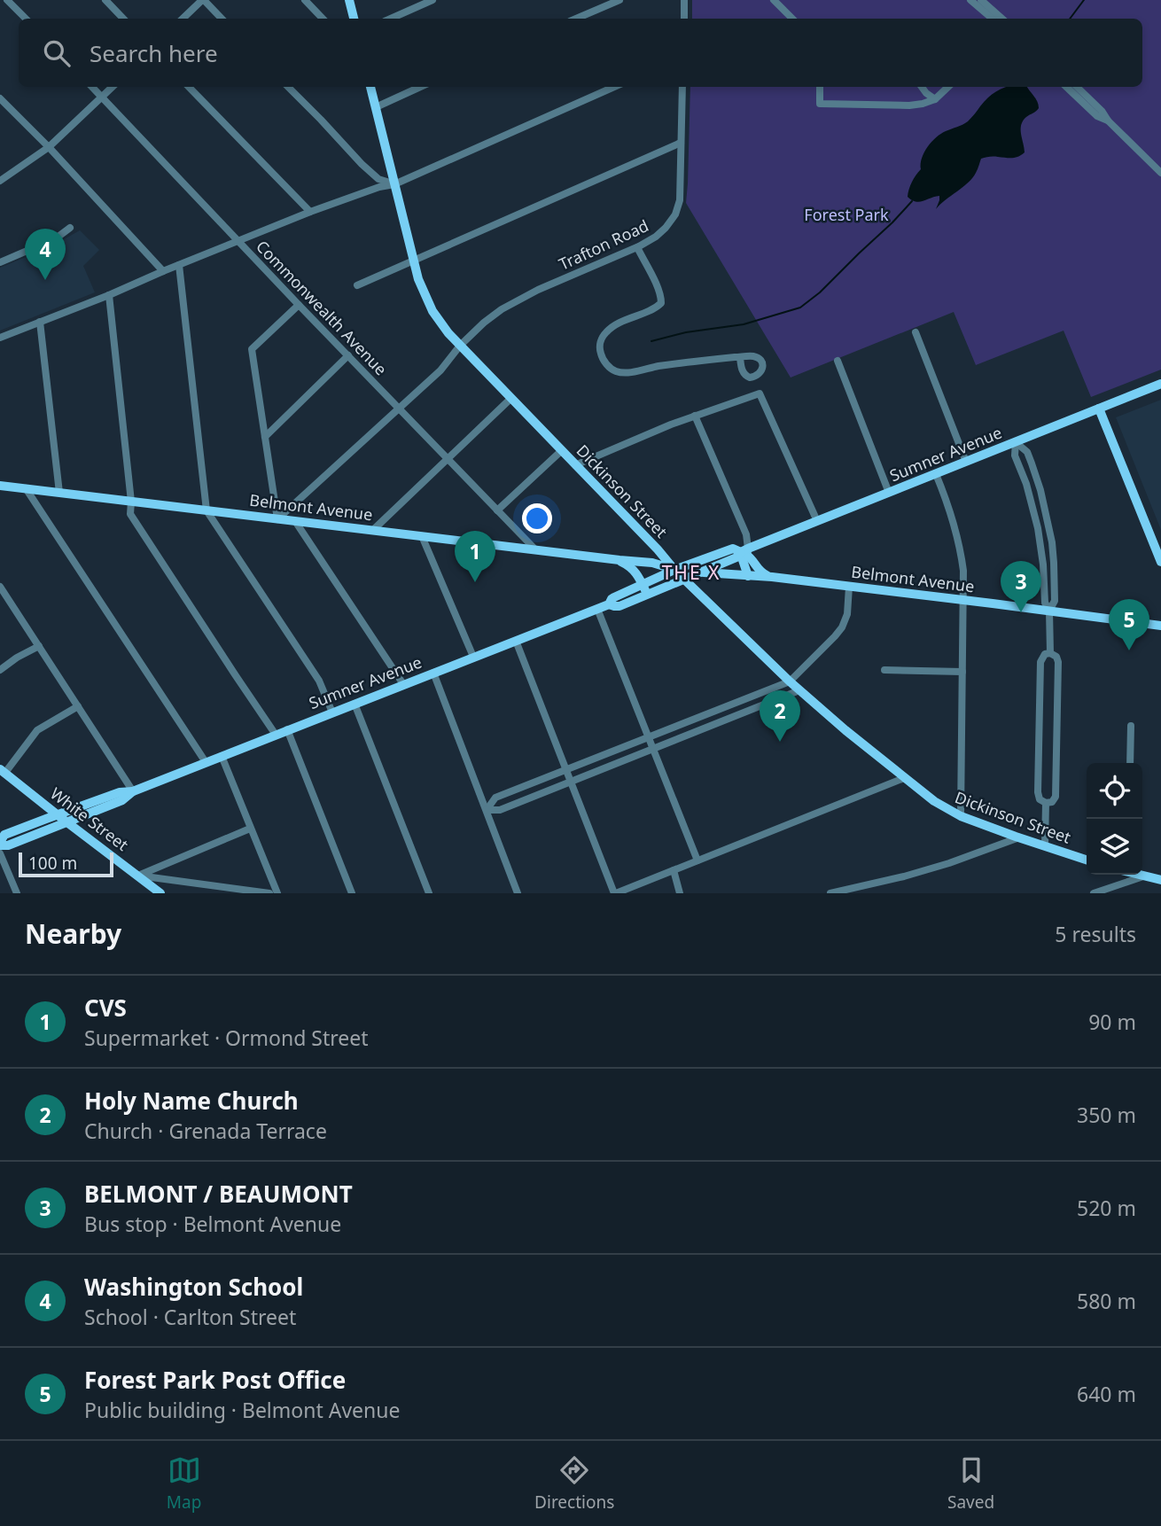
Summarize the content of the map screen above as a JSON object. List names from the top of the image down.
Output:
{
  "streets": {
    "main road": [
      "Sumner Avenue",
      "Dickinson Street",
      "Belmont Avenue",
      "White Street"
    ],
    "street": ["Trafton Road", "Commonwealth Avenue"]
  },
  "crossings": [
    ["Trafton Road", "Commonwealth Avenue"],
    ["Trafton Road", "Dickinson Street"],
    ["Trafton Road", "Belmont Avenue"],
    ["Commonwealth Avenue", "Belmont Avenue"],
    ["Sumner Avenue", "Dickinson Street"],
    ["Sumner Avenue", "Belmont Avenue"],
    ["Sumner Avenue", "White Street"],
    ["Dickinson Street", "Belmont Avenue"]
  ],
  "districts": ["THE X"],
  "parks": ["Forest Park"],
  "scale_bar": "100 m",
  "page": {
    "search": "Search here",
    "pins": [
      "4",
      "1",
      "3",
      "5",
      "2"
    ],
    "scale": "100 m",
    "heading": ["Nearby", "5 results"],
    "list": [
      {
        "mark": "1",
        "name": "CVS",
        "note": "Supermarket · Ormond Street",
        "value": "90 m"
      },
      {
        "mark": "2",
        "name": "Holy Name Church",
        "note": "Church · Grenada Terrace",
        "value": "350 m"
      },
      {
        "mark": "3",
        "name": "BELMONT / BEAUMONT",
        "note": "Bus stop · Belmont Avenue",
        "value": "520 m"
      },
      {
        "mark": "4",
        "name": "Washington School",
        "note": "School · Carlton Street",
        "value": "580 m"
      },
      {
        "mark": "5",
        "name": "Forest Park Post Office",
        "note": "Public building · Belmont Avenue",
        "value": "640 m"
      }
    ],
    "nav": ["Map", "Directions", "Saved"]
  }
}
